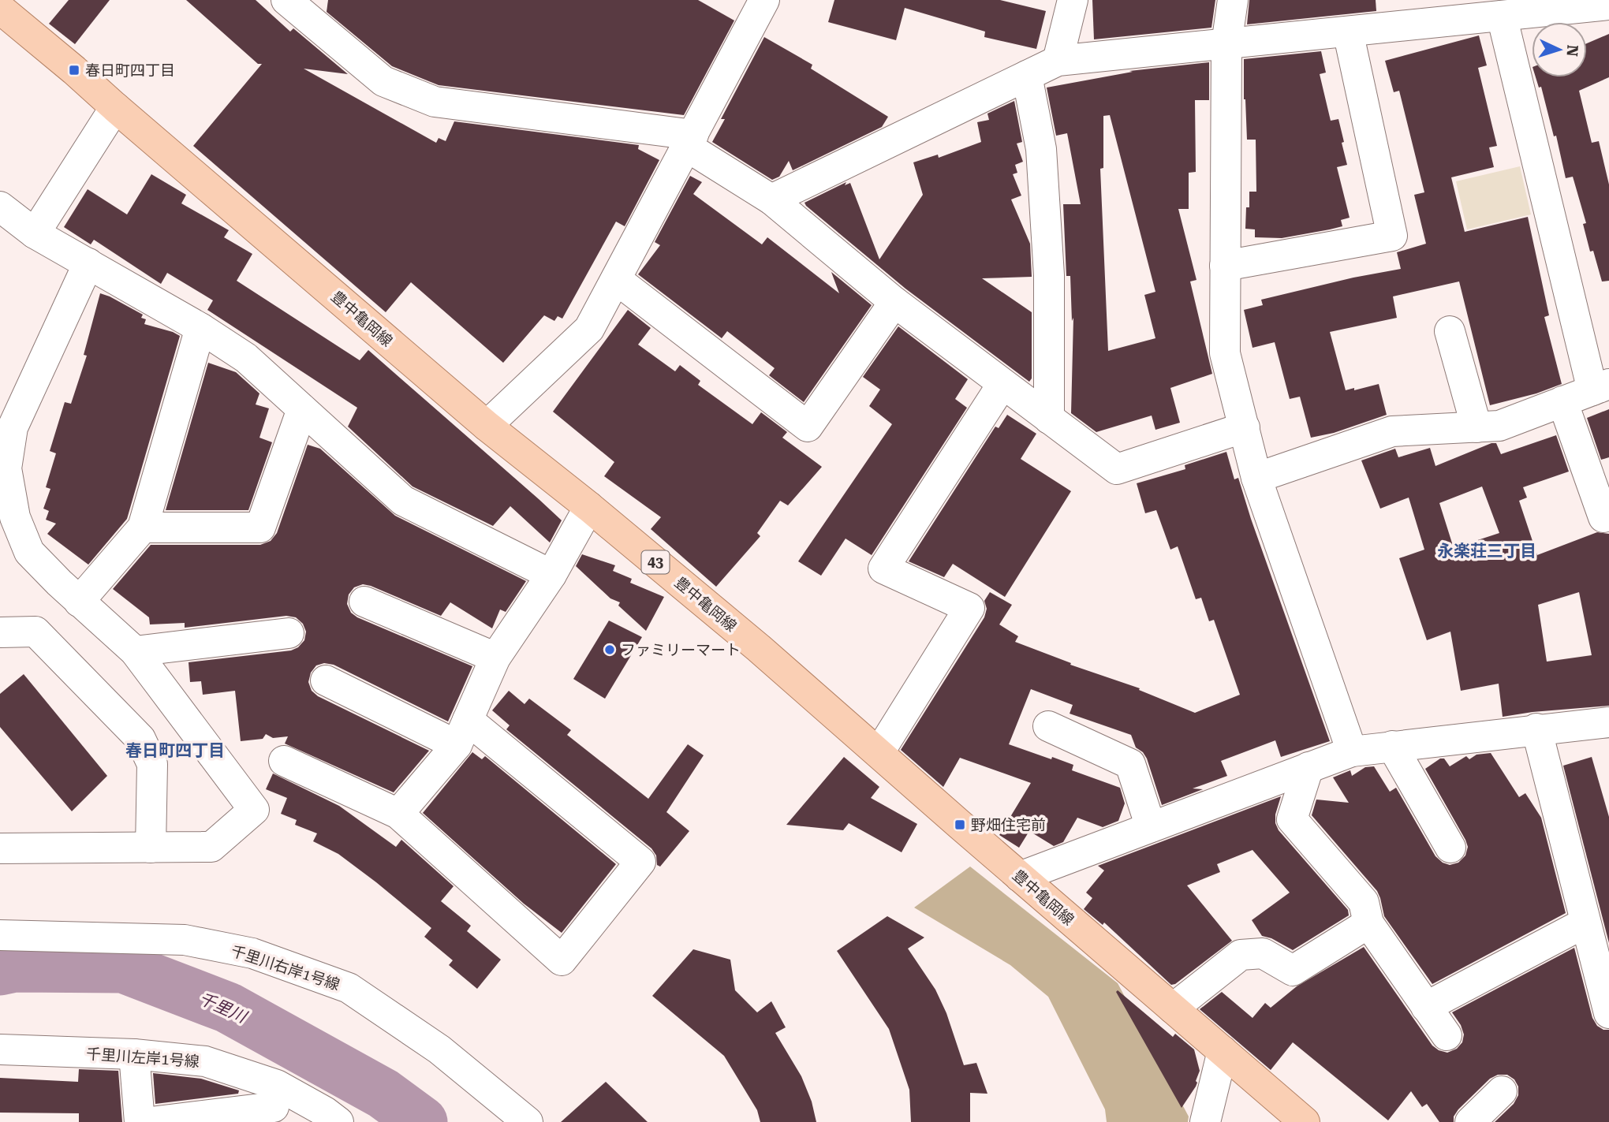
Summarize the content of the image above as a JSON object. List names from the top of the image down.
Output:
{
  "streets": {
    "main road": ["豊中亀岡線", "43"],
    "street": ["千里川右岸1号線", "千里川左岸1号線"]
  },
  "districts": ["永楽荘三丁目", "春日町四丁目"],
  "water": ["千里川"],
  "places": {
    "transit": ["春日町四丁目", "野畑住宅前"],
    "other": ["ファミリーマート"]
  },
  "north": "right"
}
